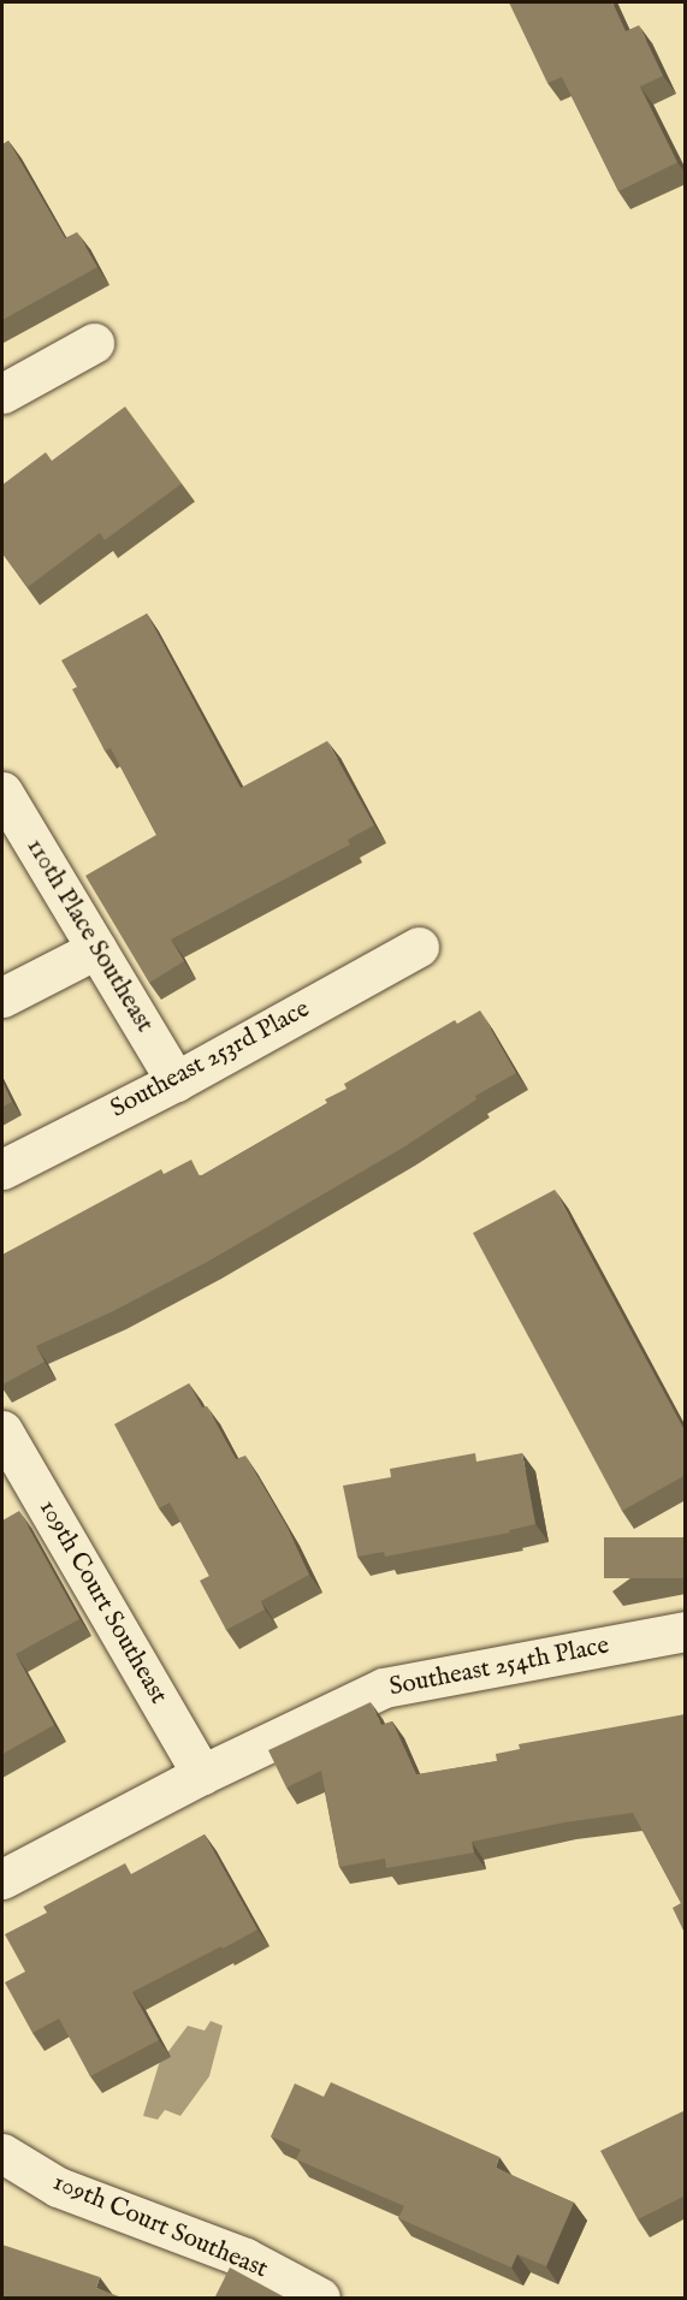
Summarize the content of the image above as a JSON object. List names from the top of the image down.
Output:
{
  "streets": {
    "street": [
      "110th Place Southeast",
      "Southeast 253rd Place",
      "109th Court Southeast",
      "Southeast 254th Place"
    ]
  },
  "crossings": [
    ["110th Place Southeast", "Southeast 253rd Place"],
    ["109th Court Southeast", "Southeast 254th Place"]
  ]
}
